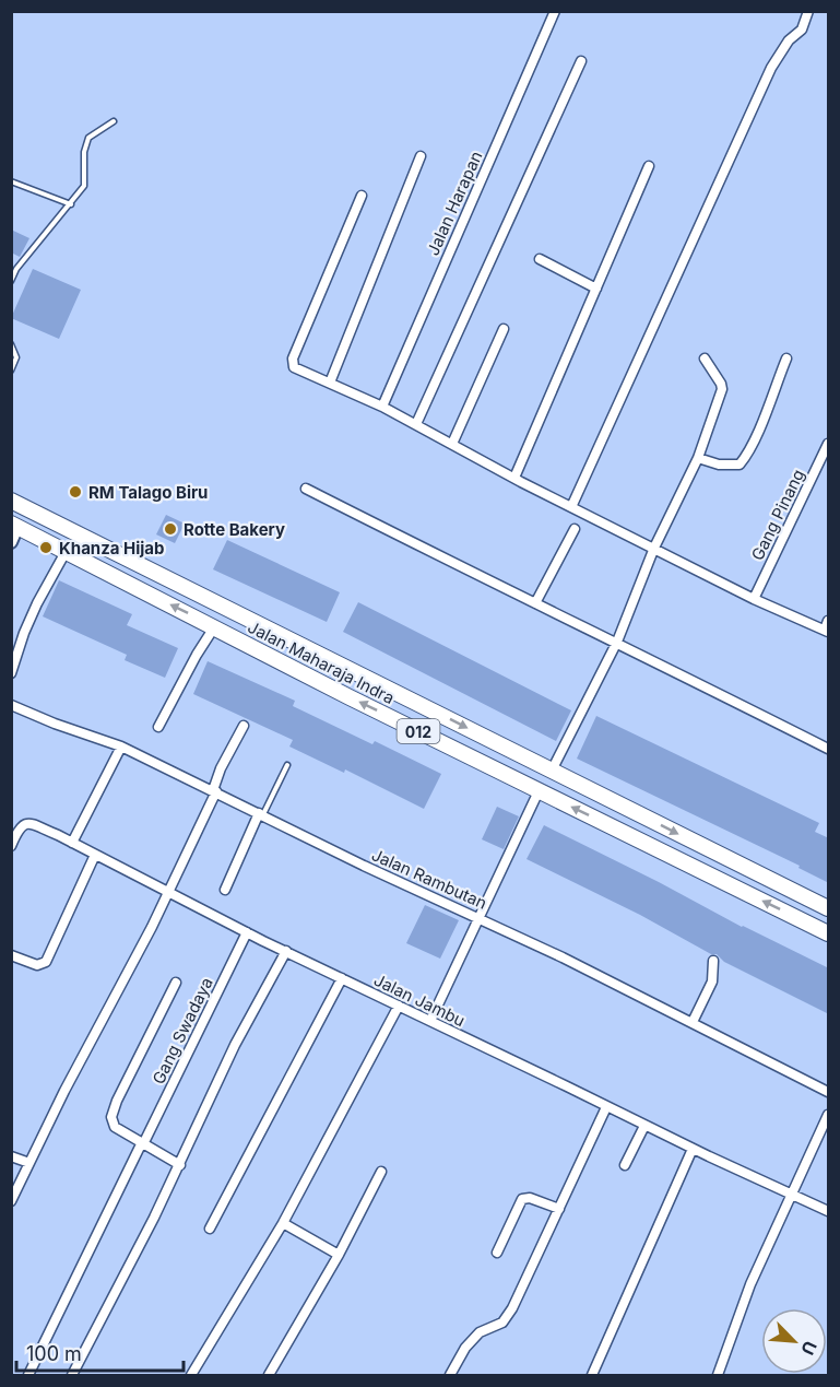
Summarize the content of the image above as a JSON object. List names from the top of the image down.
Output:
{
  "streets": {
    "highway": ["Jalan Maharaja Indra", "012"],
    "street": [
      "Jalan Harapan",
      "Gang Pinang",
      "Jalan Rambutan",
      "Jalan Jambu",
      "Gang Swadaya"
    ]
  },
  "crossings": [
    ["Jalan Jambu", "Gang Swadaya"]
  ],
  "places": ["RM Talago Biru", "Rotte Bakery", "Khanza Hijab"],
  "scale_bar": "100 m",
  "north": "bottom right"
}
